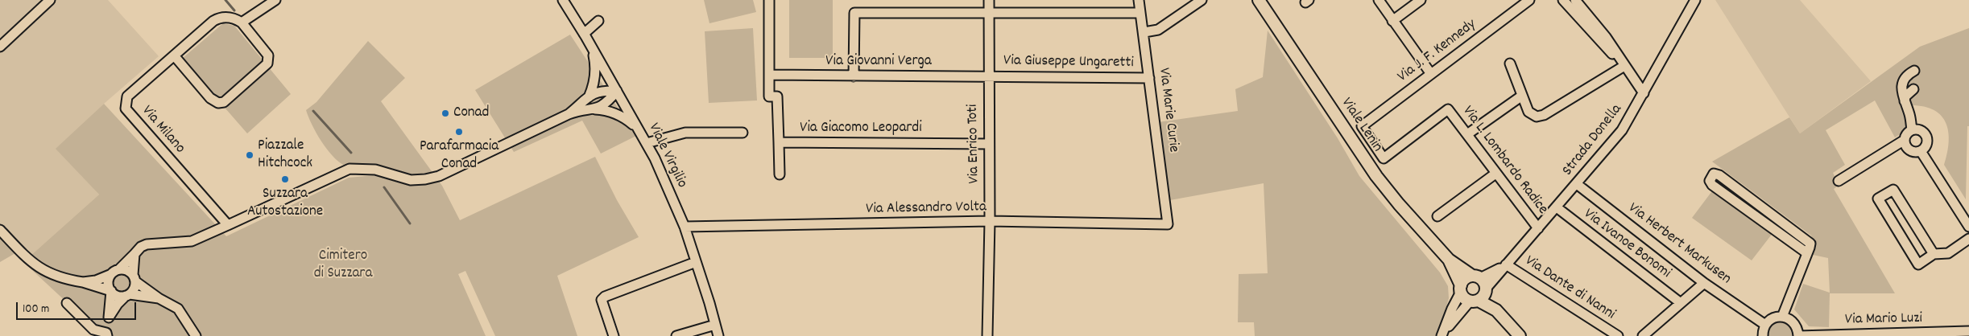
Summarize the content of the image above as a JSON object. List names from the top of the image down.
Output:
{
  "streets": {
    "main road": ["Viale Lenin"],
    "street": [
      "Via J. F. Kennedy",
      "Via Giovanni Verga",
      "Via Giuseppe Ungaretti",
      "Via Marie Curie",
      "Via Giacomo Leopardi",
      "Via Milano",
      "Strada Donella",
      "Via Enrico Toti",
      "Viale Virgilio",
      "Via L. Lombardo Radice",
      "Via Alessandro Volta",
      "Via Ivanoe Bonomi",
      "Via Herbert Markusen",
      "Via Dante di Nanni",
      "Via Mario Luzi"
    ]
  },
  "crossings": [
    ["Via J. F. Kennedy", "Via L. Lombardo Radice"],
    ["Via Giovanni Verga", "Via Giuseppe Ungaretti"],
    ["Via Giovanni Verga", "Via Giacomo Leopardi"],
    ["Via Giovanni Verga", "Via Enrico Toti"],
    ["Via Giuseppe Ungaretti", "Via Marie Curie"],
    ["Via Giuseppe Ungaretti", "Via Enrico Toti"],
    ["Via Marie Curie", "Via Alessandro Volta"],
    ["Viale Lenin", "Strada Donella"],
    ["Via Giacomo Leopardi", "Via Enrico Toti"],
    ["Strada Donella", "Via L. Lombardo Radice"],
    ["Strada Donella", "Via Ivanoe Bonomi"],
    ["Strada Donella", "Via Herbert Markusen"],
    ["Strada Donella", "Via Dante di Nanni"],
    ["Via Enrico Toti", "Via Alessandro Volta"],
    ["Viale Virgilio", "Via Alessandro Volta"]
  ],
  "parks": ["Cimitero di Suzzara"],
  "places": [
    "Conad",
    "Parafarmacia Conad",
    "Piazzale Hitchcock",
    "Suzzara Autostazione"
  ],
  "scale_bar": "100 m"
}
